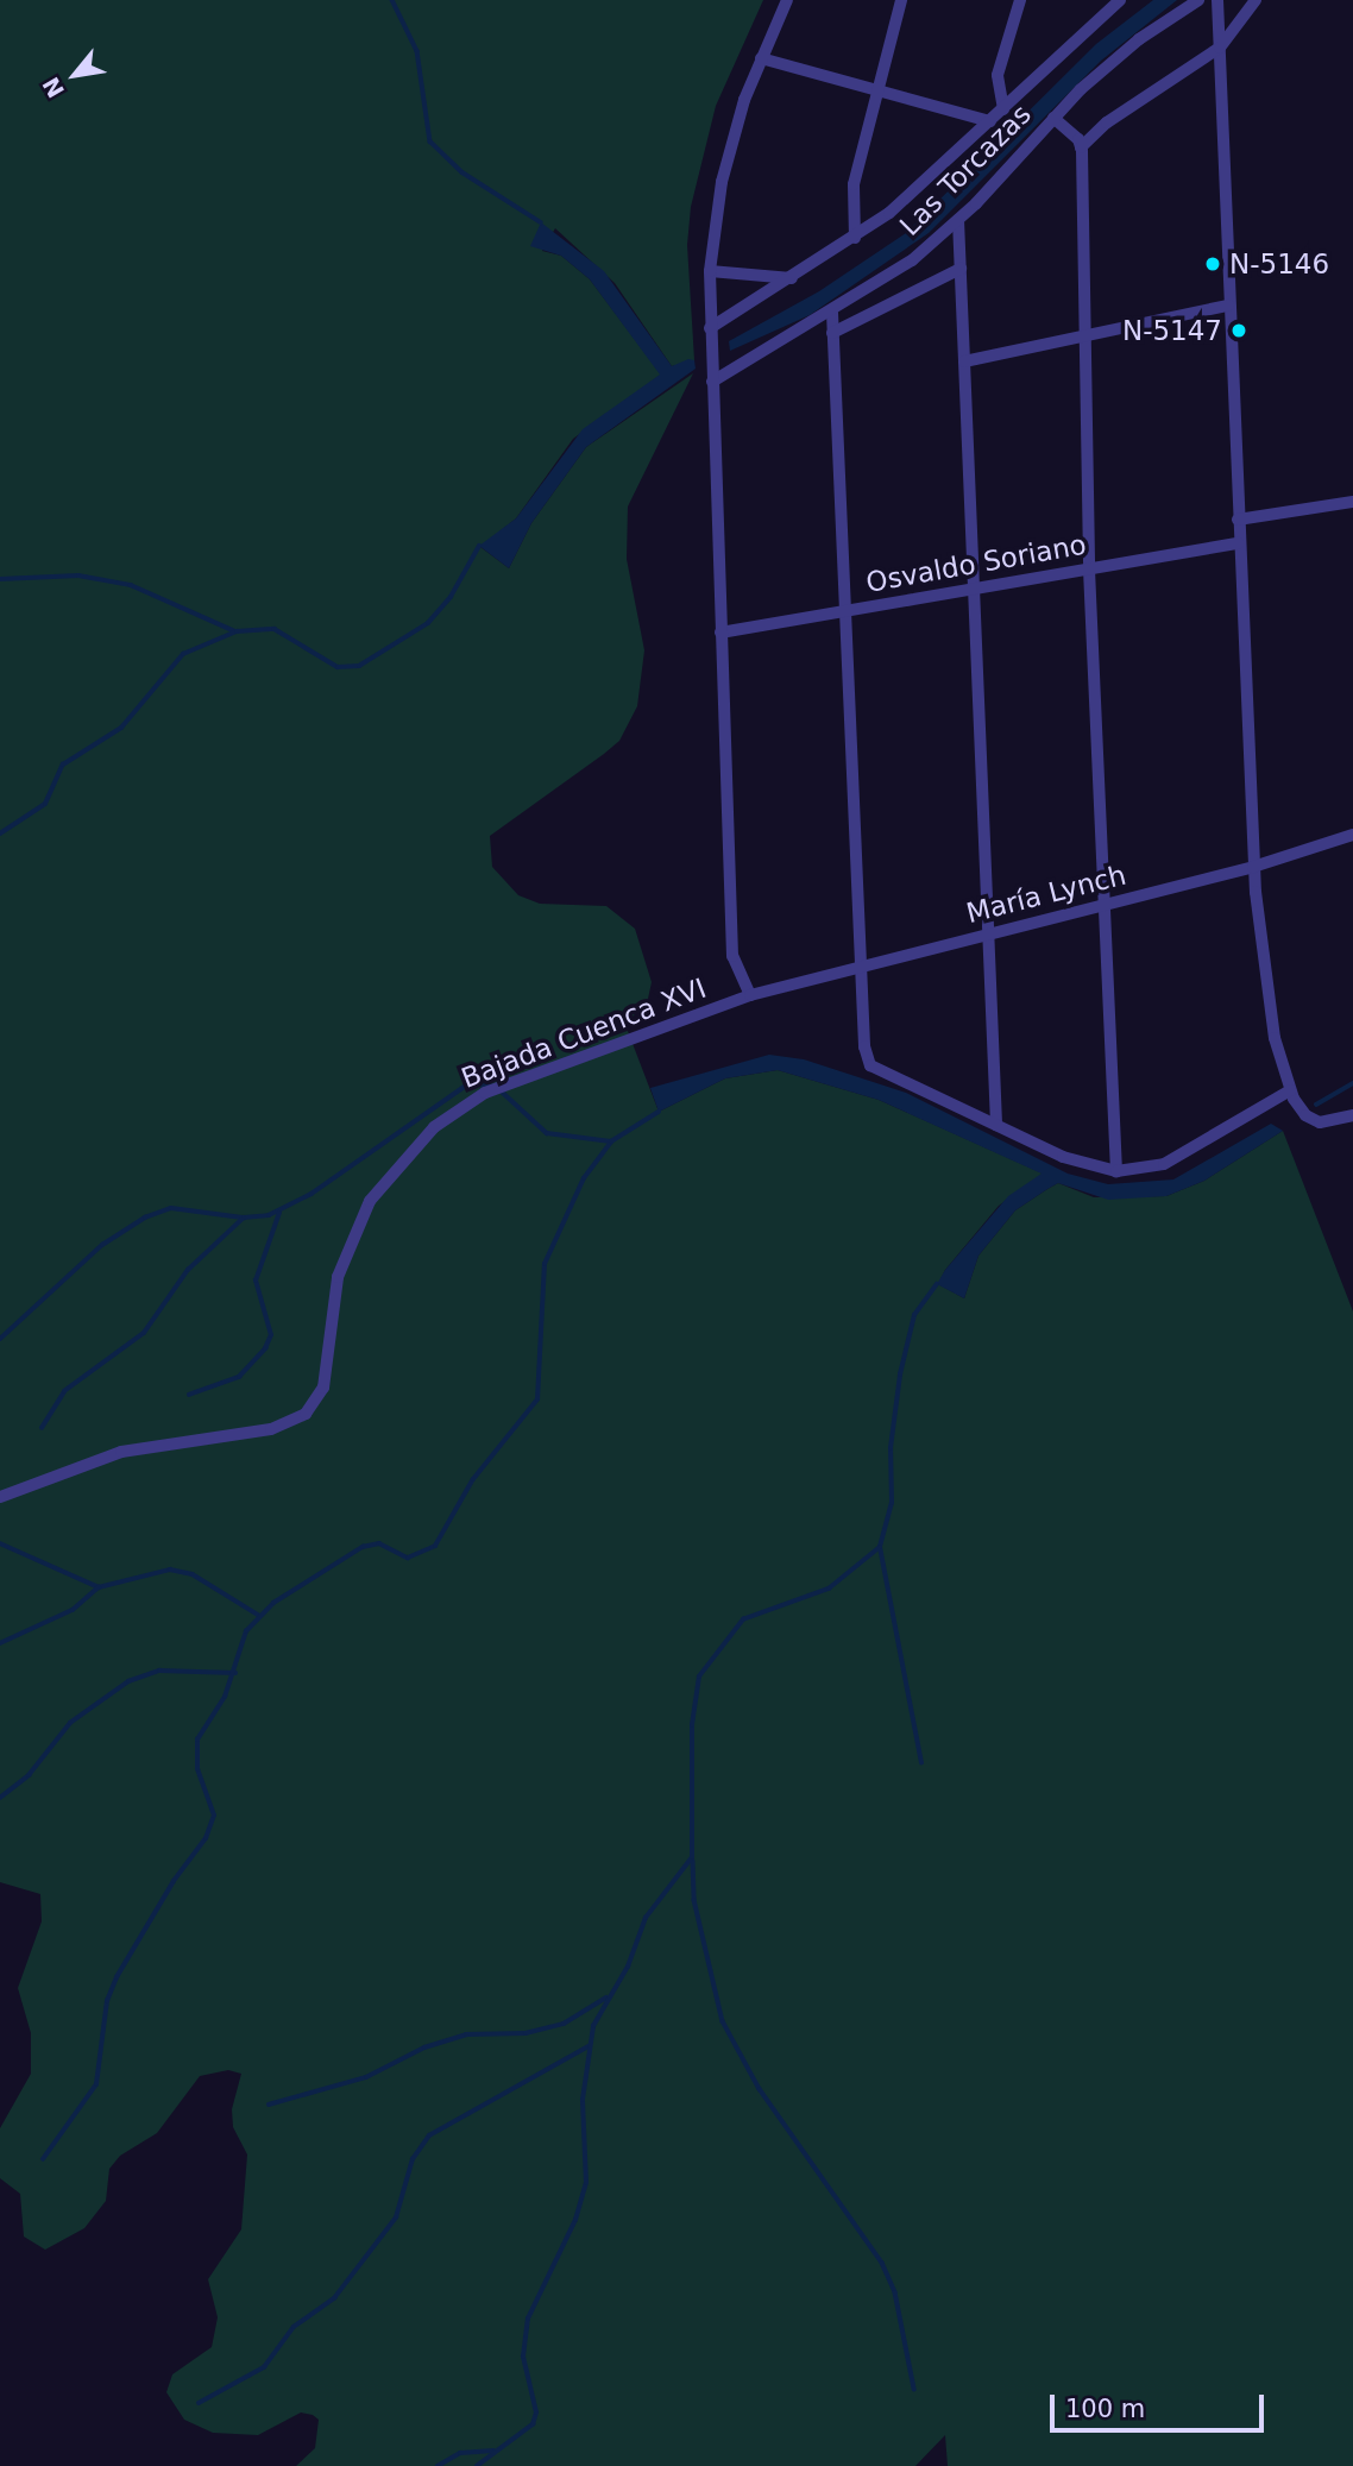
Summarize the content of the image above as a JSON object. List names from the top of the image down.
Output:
{
  "streets": {
    "street": [
      "Las Torcazas",
      "Osvaldo Soriano",
      "María Lynch",
      "Bajada Cuenca XVI"
    ]
  },
  "crossings": [
    ["María Lynch", "Bajada Cuenca XVI"]
  ],
  "places": ["N-5146", "N-5147"],
  "scale_bar": "100 m",
  "north": "bottom left"
}
